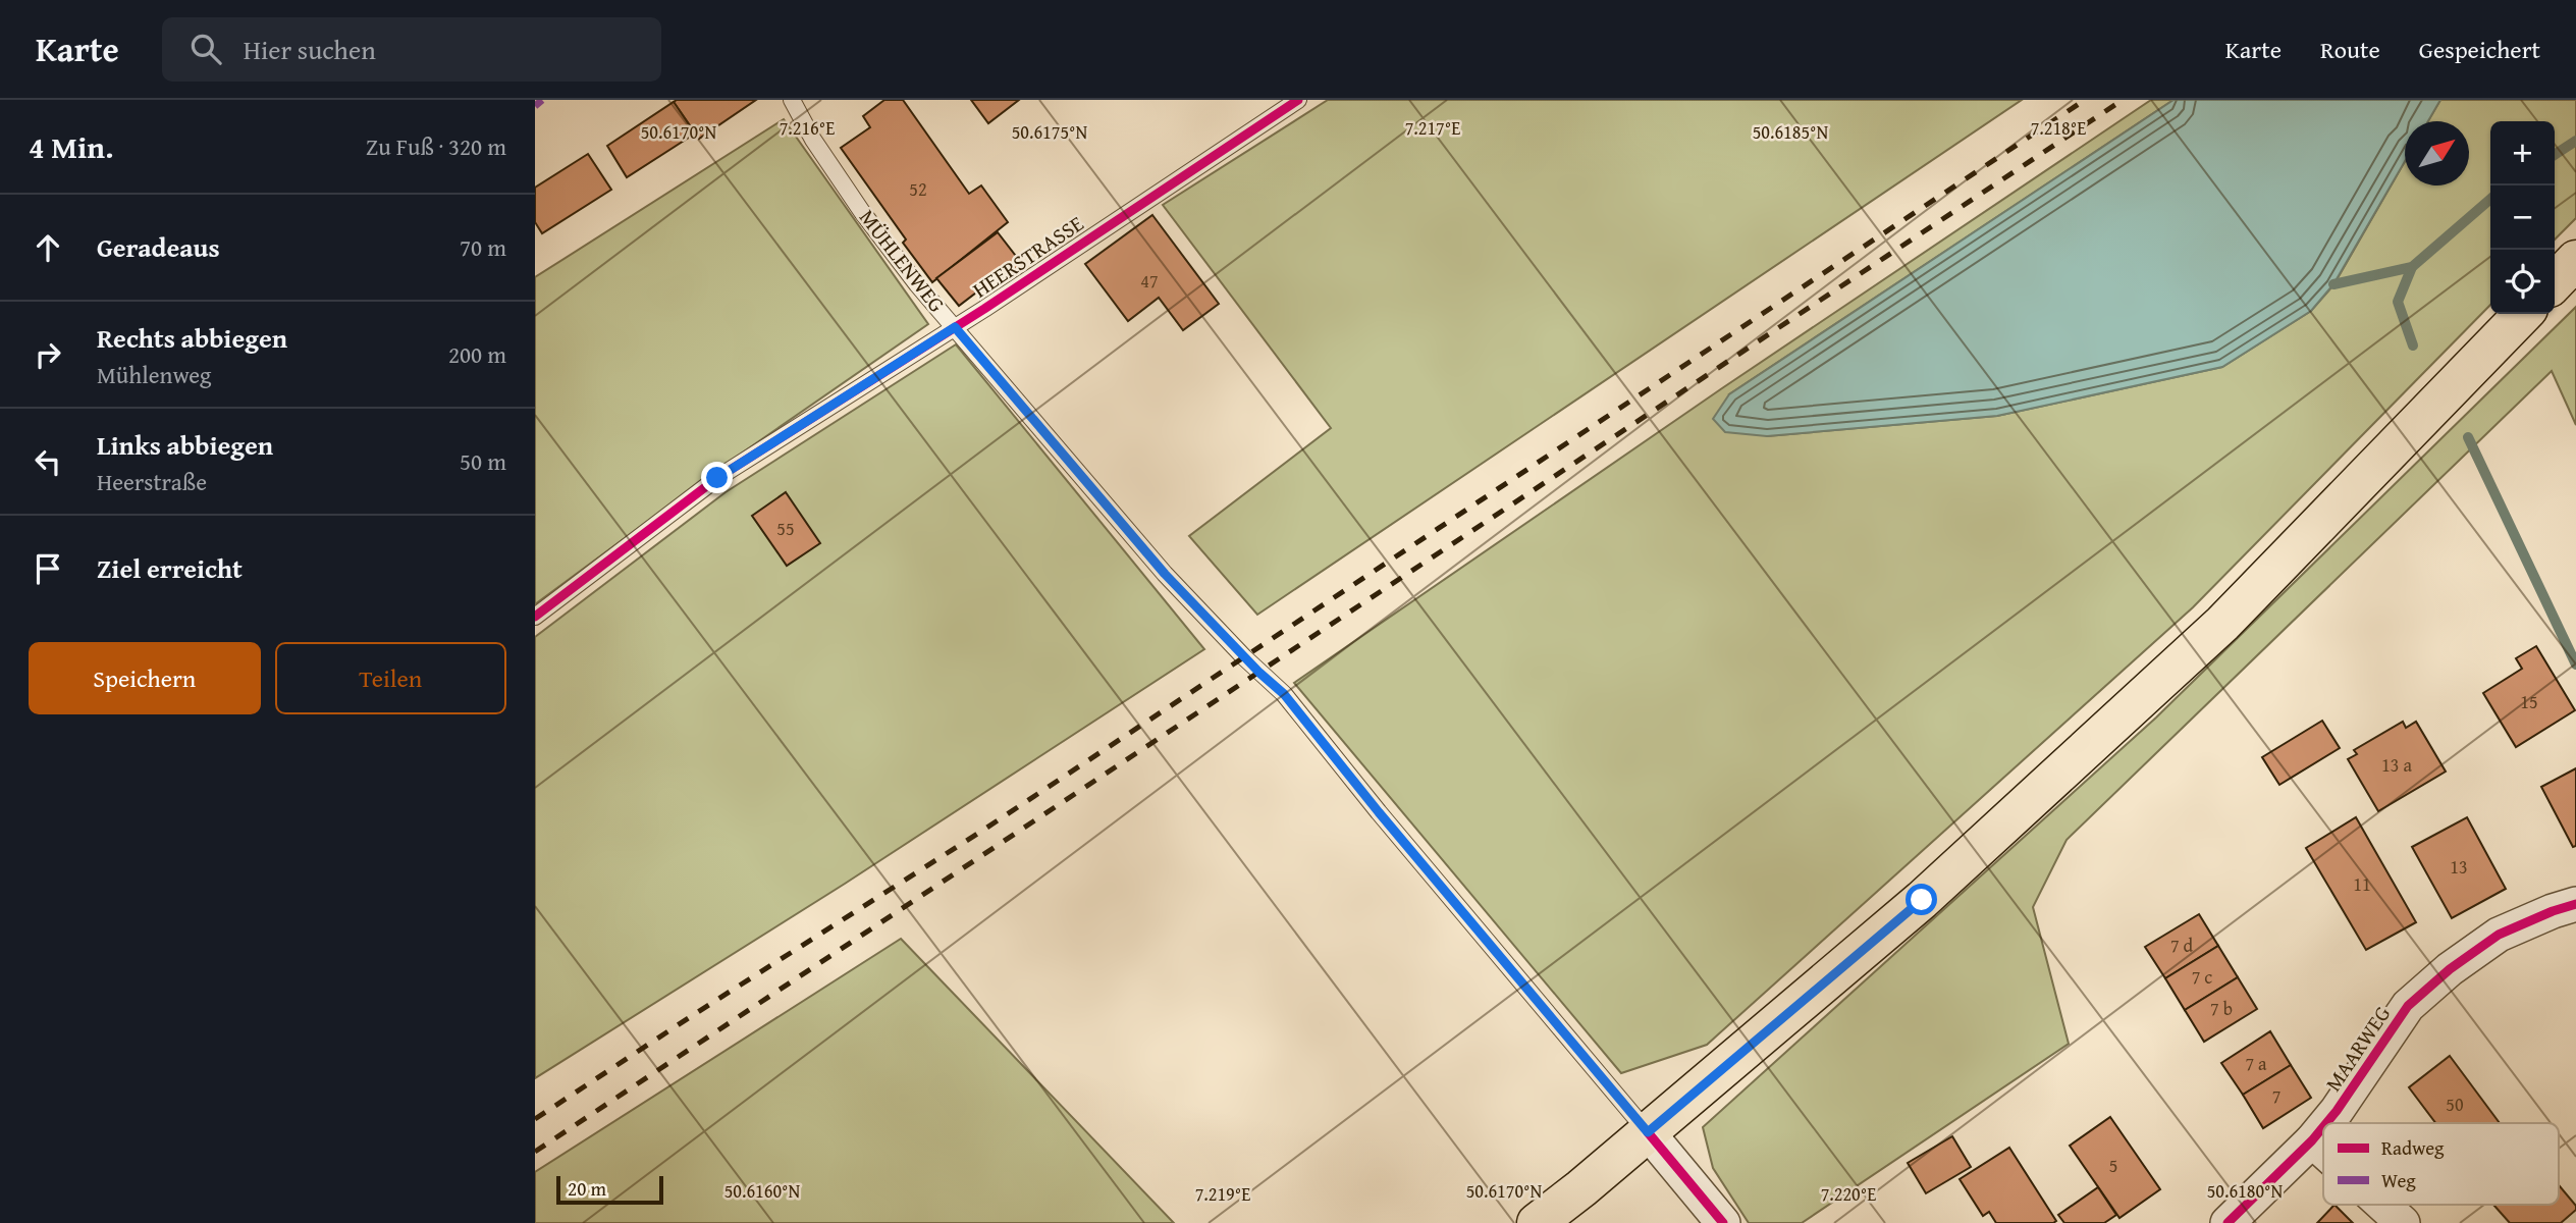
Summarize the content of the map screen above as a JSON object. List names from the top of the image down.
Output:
{
  "streets": {
    "street": ["MÜHLENWEG", "MAARWEG"],
    "lane": ["HEERSTRASSE"]
  },
  "crossings": [
    ["HEERSTRASSE", "MÜHLENWEG"]
  ],
  "house_numbers": [
    "52",
    "47",
    "55",
    "15",
    "13 a",
    "13",
    "11",
    "7 d",
    "7 c",
    "7 b",
    "7 a",
    "7",
    "50",
    "5"
  ],
  "legend": ["Radweg", "Weg"],
  "scale_bar": "20 m",
  "north": "top right",
  "page": {
    "header": "Karte",
    "search": "Hier suchen",
    "nav": ["Karte", "Route", "Gespeichert"],
    "heading": ["4 Min.", "Zu Fuß · 320 m"],
    "map_buttons": ["+", "−"],
    "list": [
      ["Geradeaus", "70 m"],
      ["Rechts abbiegen", "Mühlenweg", "200 m"],
      ["Links abbiegen", "Heerstraße", "50 m"],
      "Ziel erreicht"
    ],
    "buttons": ["Speichern", "Teilen"],
    "scale": "20 m"
  },
  "coordinates": [
    "7.216°E",
    "7.217°E",
    "7.218°E",
    "50.6170°N",
    "50.6175°N",
    "50.6185°N",
    "50.6160°N",
    "50.6180°N",
    "7.219°E",
    "7.220°E"
  ]
}
